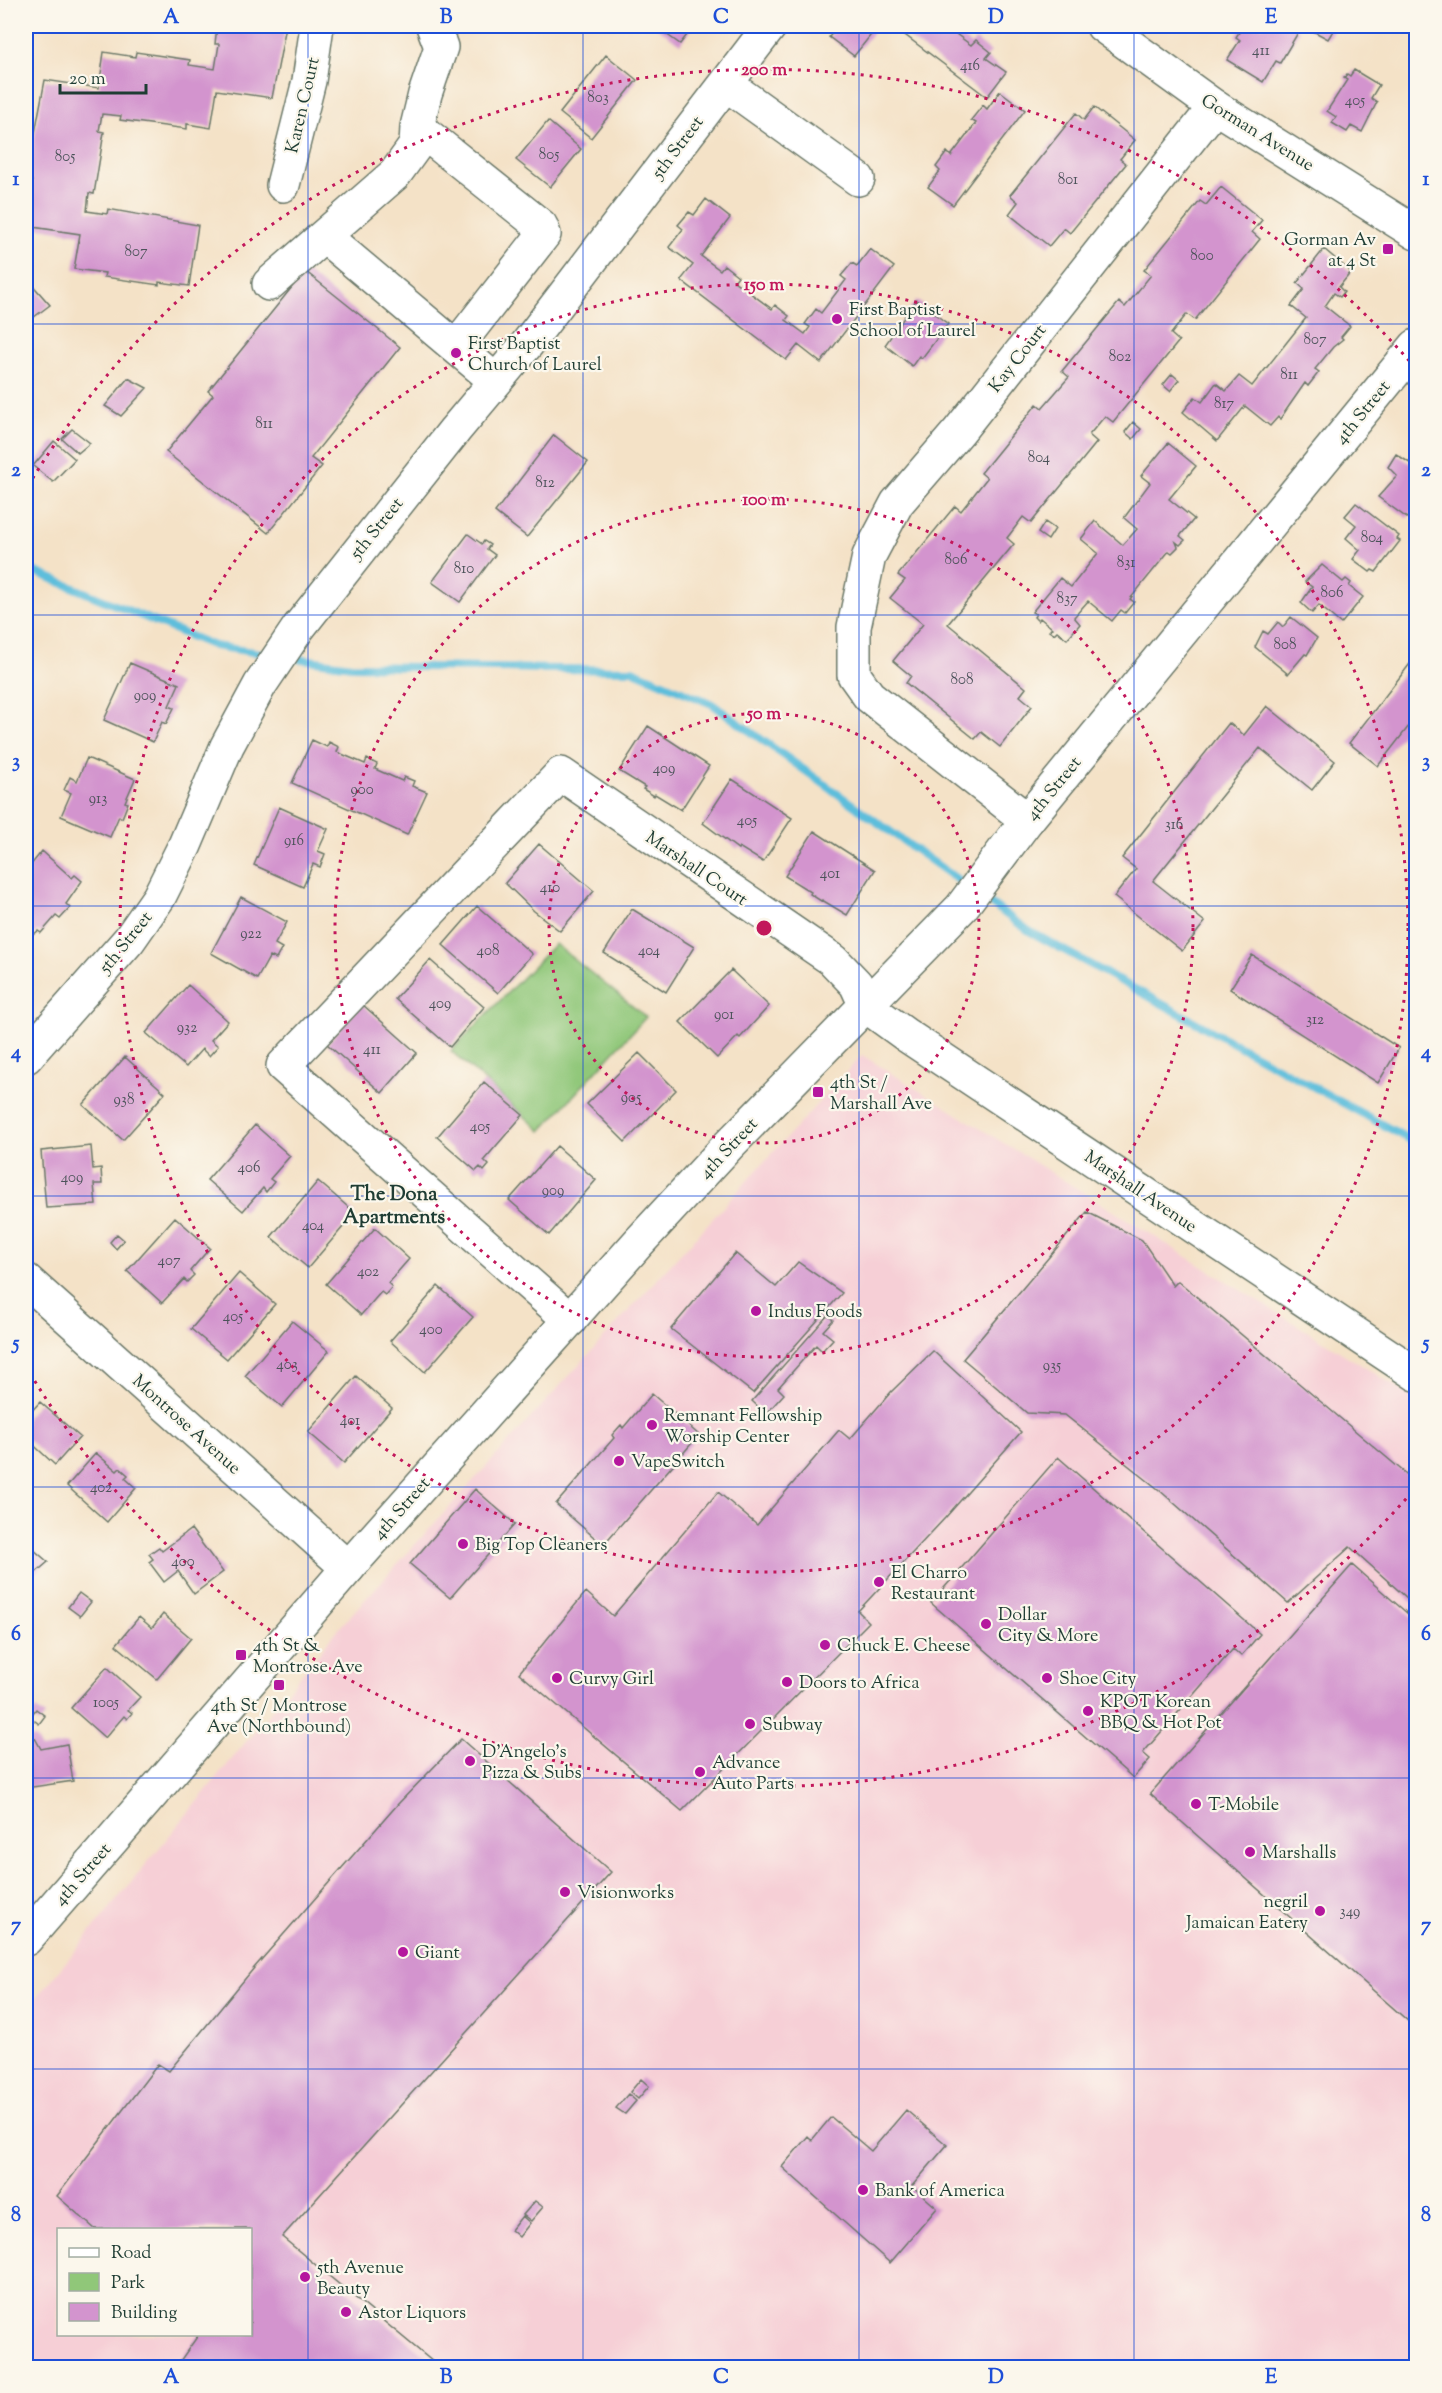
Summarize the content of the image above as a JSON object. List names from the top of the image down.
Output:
{
  "streets": {
    "street": [
      "Karen Court",
      "Gorman Avenue",
      "5th Street",
      "Kay Court",
      "4th Street",
      "Marshall Court",
      "Marshall Avenue",
      "Montrose Avenue"
    ]
  },
  "crossings": [
    ["Gorman Avenue", "Kay Court"],
    ["Kay Court", "4th Street"],
    ["4th Street", "Marshall Court"],
    ["4th Street", "Marshall Avenue"],
    ["4th Street", "Montrose Avenue"],
    ["Marshall Court", "Marshall Avenue"]
  ],
  "districts": ["The Dona Apartments"],
  "places": {
    "transit": [
      "Gorman Av at 4 St",
      "4th St / Marshall Ave",
      "4th St & Montrose Ave",
      "4th St / Montrose Ave (Northbound)"
    ],
    "other": [
      "First Baptist School of Laurel",
      "First Baptist Church of Laurel",
      "Indus Foods",
      "Remnant Fellowship Worship Center",
      "VapeSwitch",
      "Big Top Cleaners",
      "El Charro Restaurant",
      "Dollar City & More",
      "Chuck E. Cheese",
      "Curvy Girl",
      "Shoe City",
      "Doors to Africa",
      "KPOT Korean BBQ & Hot Pot",
      "Subway",
      "D'Angelo's Pizza & Subs",
      "Advance Auto Parts",
      "T-Mobile",
      "Marshalls",
      "Visionworks",
      "negril Jamaican Eatery",
      "Giant",
      "Bank of America",
      "5th Avenue Beauty",
      "Astor Liquors"
    ]
  },
  "house_numbers": [
    "411",
    "416",
    "803",
    "405",
    "805",
    "805",
    "801",
    "807",
    "800",
    "807",
    "802",
    "811",
    "817",
    "811",
    "804",
    "812",
    "804",
    "806",
    "831",
    "810",
    "806",
    "837",
    "808",
    "808",
    "909",
    "409",
    "900",
    "913",
    "405",
    "316",
    "916",
    "401",
    "410",
    "922",
    "408",
    "404",
    "409",
    "901",
    "312",
    "932",
    "411",
    "905",
    "938",
    "405",
    "406",
    "409",
    "909",
    "404",
    "407",
    "402",
    "405",
    "400",
    "403",
    "935",
    "401",
    "402",
    "400",
    "1005",
    "349"
  ],
  "legend": ["Road", "Park", "Building"],
  "scale_bar": "20 m",
  "grid": {
    "columns": [
      "A",
      "B",
      "C",
      "D",
      "E"
    ],
    "rows": [
      "1",
      "2",
      "3",
      "4",
      "5",
      "6",
      "7",
      "8"
    ]
  },
  "rings": [
    "200 m",
    "150 m",
    "100 m",
    "50 m"
  ]
}
